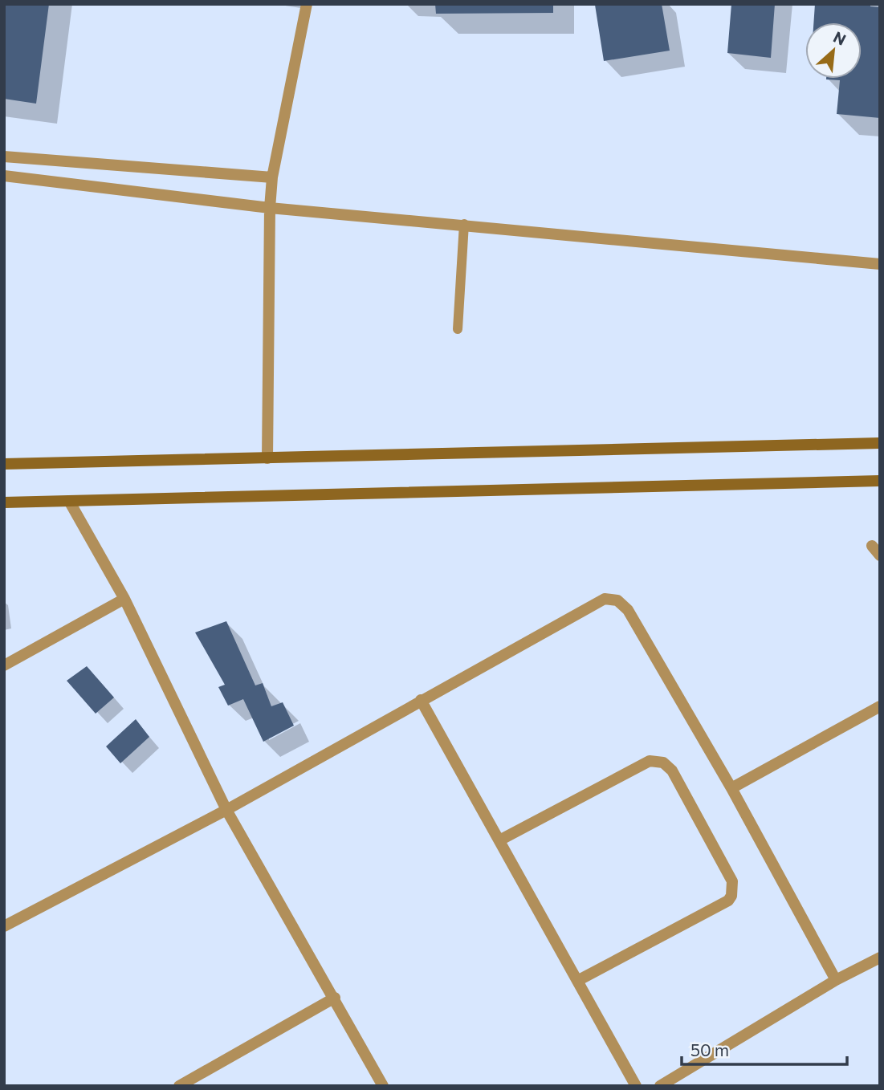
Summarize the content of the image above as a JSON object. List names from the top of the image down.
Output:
{
  "scale_bar": "50 m",
  "north": "top right"
}
